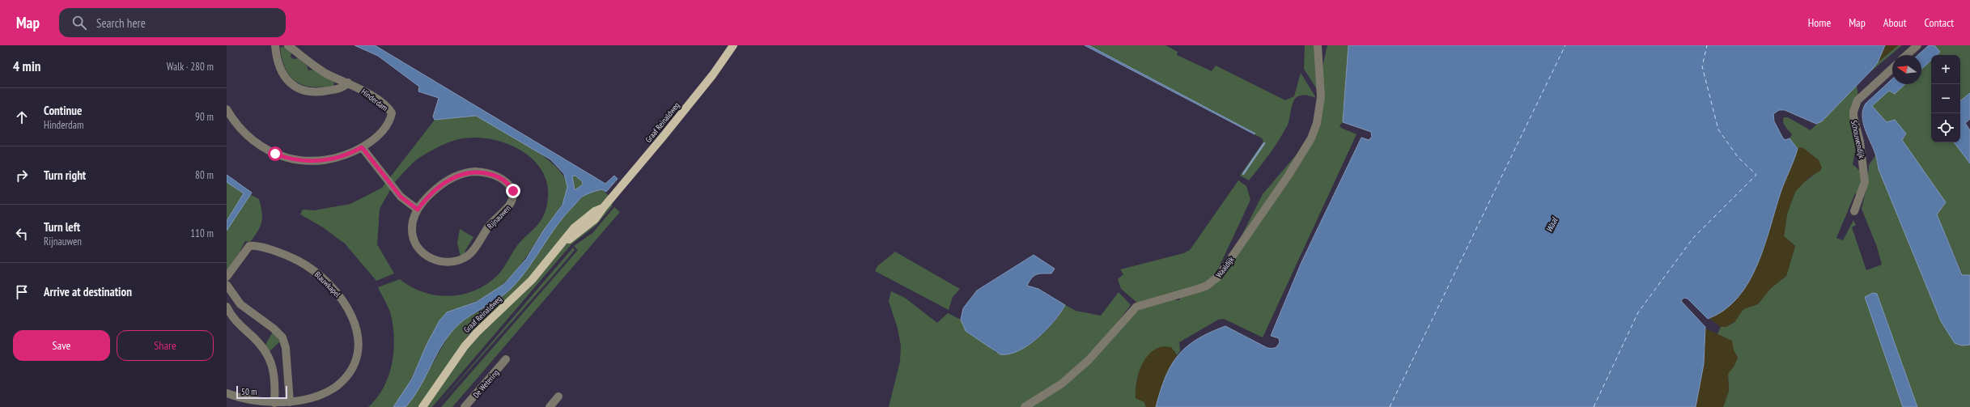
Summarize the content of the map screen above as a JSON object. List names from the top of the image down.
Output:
{
  "streets": {
    "main road": ["Graaf Reinaldweg"],
    "street": [
      "Hinderdam",
      "Schouwendijk",
      "Rijnauwen",
      "Waaldijk",
      "Blauwkapel",
      "De Wetering"
    ]
  },
  "water": ["Waal"],
  "scale_bar": "50 m",
  "north": "left",
  "page": {
    "header": "Map",
    "search": "Search here",
    "nav": [
      "Home",
      "Map",
      "About",
      "Contact"
    ],
    "heading": ["4 min", "Walk · 280 m"],
    "map_buttons": ["+", "−"],
    "list": [
      ["Continue", "Hinderdam", "90 m"],
      ["Turn right", "80 m"],
      ["Turn left", "Rijnauwen", "110 m"],
      "Arrive at destination"
    ],
    "buttons": ["Save", "Share"],
    "scale": "50 m"
  }
}
